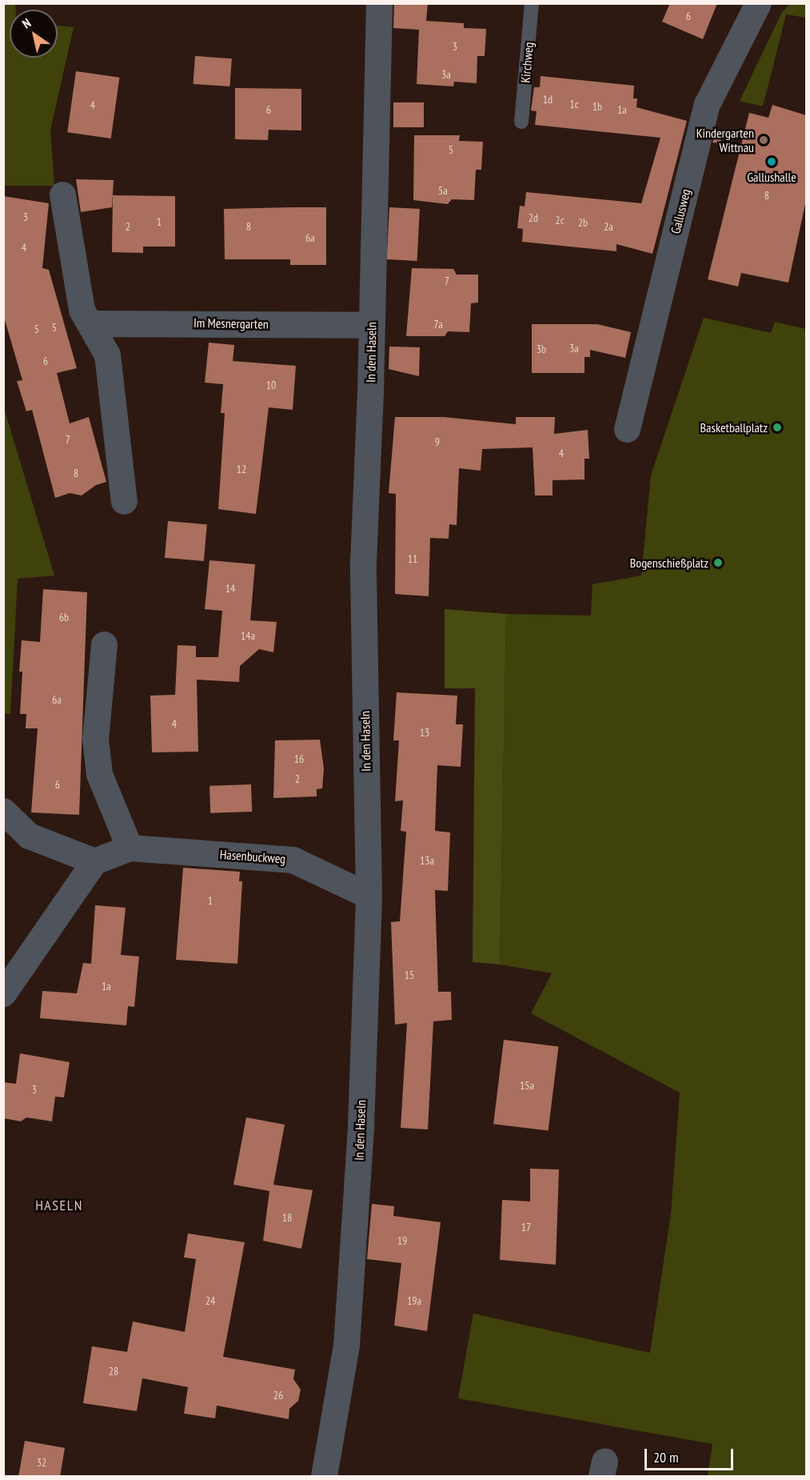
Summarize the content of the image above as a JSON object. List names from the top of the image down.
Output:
{
  "streets": {
    "street": [
      "Gallusweg",
      "Im Mesnergarten",
      "In den Haseln",
      "Hasenbuckweg"
    ],
    "lane": ["Kirchweg"]
  },
  "crossings": [
    ["Im Mesnergarten", "In den Haseln"],
    ["In den Haseln", "Hasenbuckweg"]
  ],
  "districts": ["HASELN"],
  "places": [
    "Kindergarten Wittnau",
    "Gallushalle",
    "Basketballplatz",
    "Bogenschießplatz"
  ],
  "house_numbers": [
    "6",
    "3",
    "3a",
    "1d",
    "1c",
    "4",
    "1b",
    "6",
    "1a",
    "5",
    "5a",
    "8",
    "3",
    "2d",
    "2c",
    "1",
    "2b",
    "2",
    "8",
    "2a",
    "6a",
    "4",
    "7",
    "7a",
    "5",
    "5",
    "3a",
    "3b",
    "6",
    "10",
    "7",
    "9",
    "4",
    "12",
    "8",
    "11",
    "14",
    "6b",
    "14a",
    "6a",
    "4",
    "13",
    "16",
    "2",
    "6",
    "13a",
    "1",
    "15",
    "1a",
    "15a",
    "3",
    "18",
    "17",
    "19",
    "24",
    "19a",
    "28",
    "26",
    "32"
  ],
  "scale_bar": "20 m",
  "north": "top left"
}
